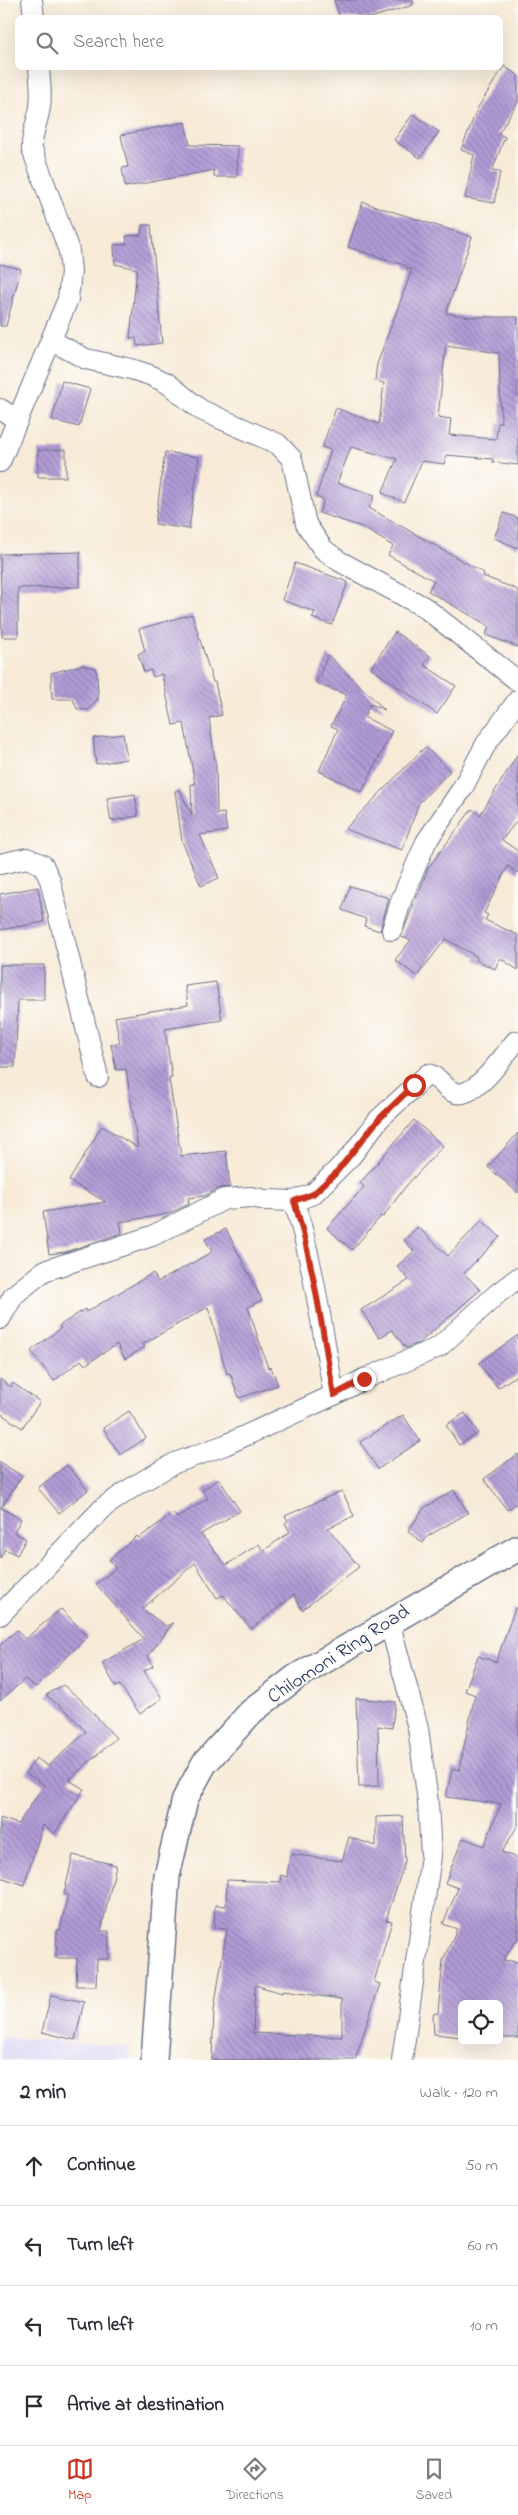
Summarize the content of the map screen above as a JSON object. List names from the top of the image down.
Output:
{
  "streets": {
    "street": ["Chilomoni Ring Road"]
  },
  "page": {
    "search": "Search here",
    "heading": ["2 min", "Walk · 120 m"],
    "list": [
      ["Continue", "50 m"],
      ["Turn left", "60 m"],
      ["Turn left", "10 m"],
      "Arrive at destination"
    ],
    "nav": ["Map", "Directions", "Saved"]
  }
}
